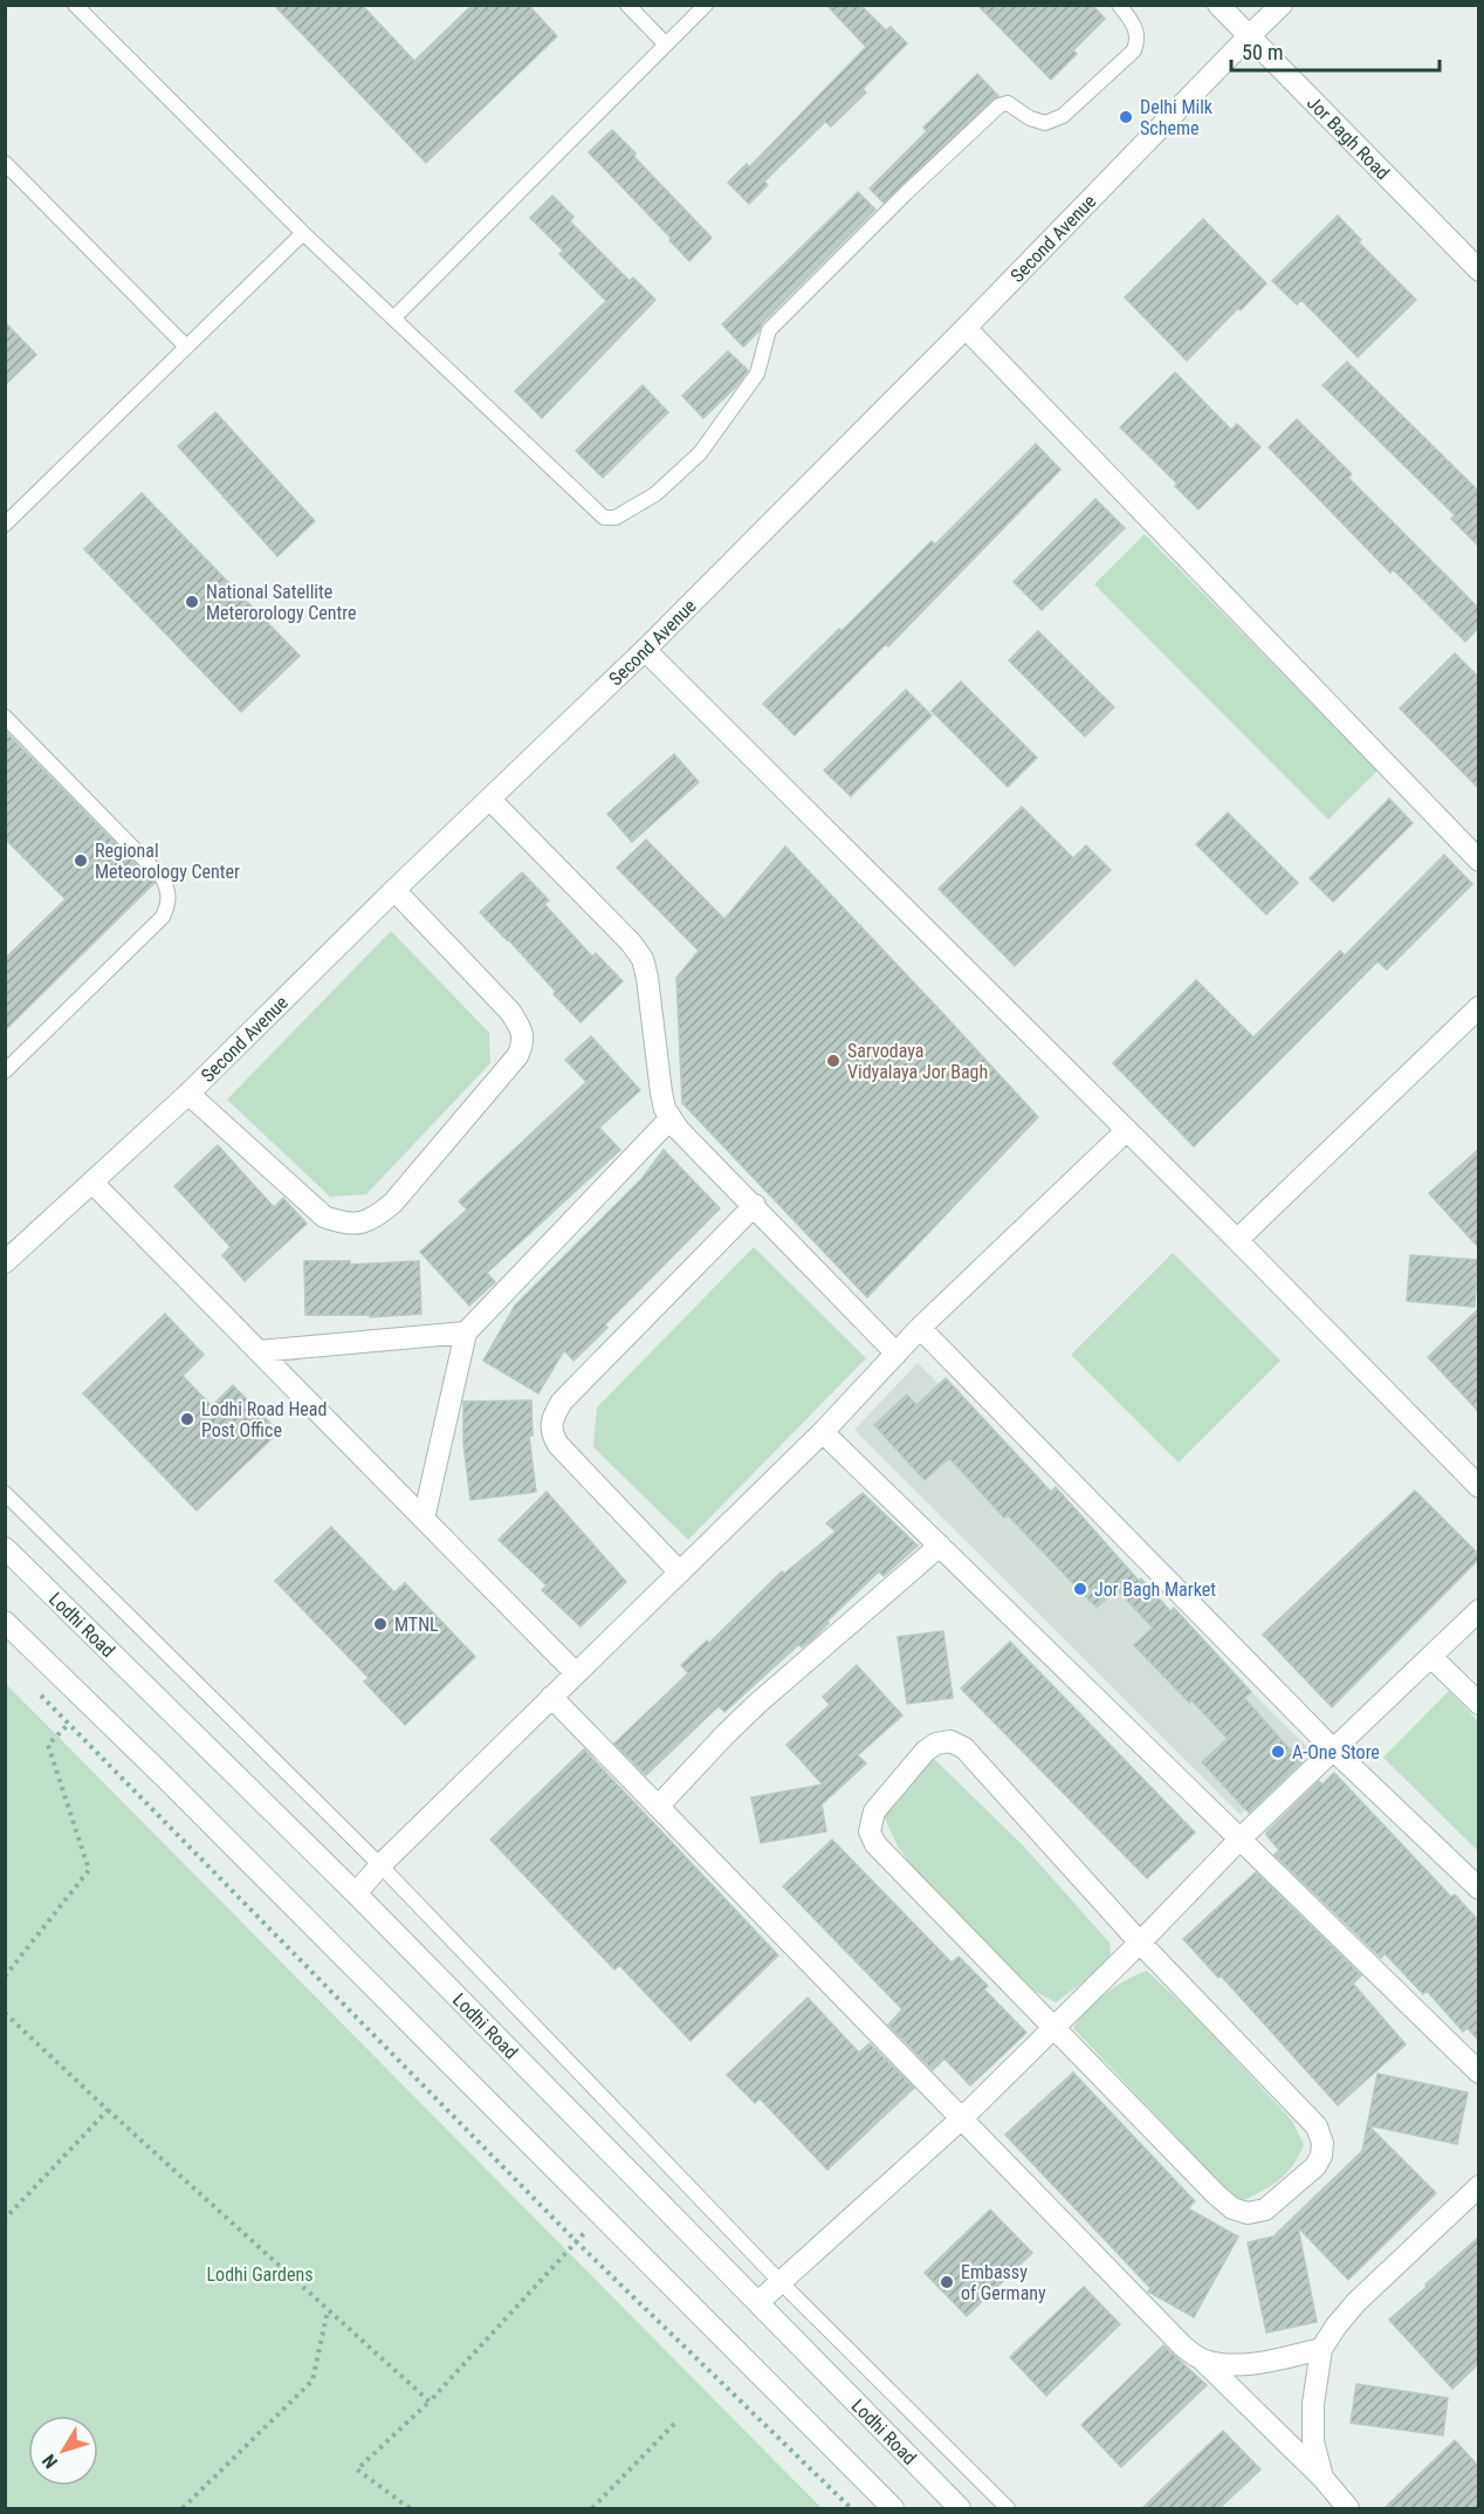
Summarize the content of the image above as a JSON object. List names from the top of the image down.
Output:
{
  "streets": {
    "street": ["Jor Bagh Road", "Second Avenue", "Lodhi Road"]
  },
  "crossings": [
    ["Jor Bagh Road", "Second Avenue"]
  ],
  "parks": ["Lodhi Gardens"],
  "places": [
    "Delhi Milk Scheme",
    "National Satellite Meterorology Centre",
    "Regional Meteorology Center",
    "Sarvodaya Vidyalaya Jor Bagh",
    "Lodhi Road Head Post Office",
    "Jor Bagh Market",
    "MTNL",
    "A-One Store",
    "Embassy of Germany"
  ],
  "scale_bar": "50 m",
  "north": "bottom left"
}
